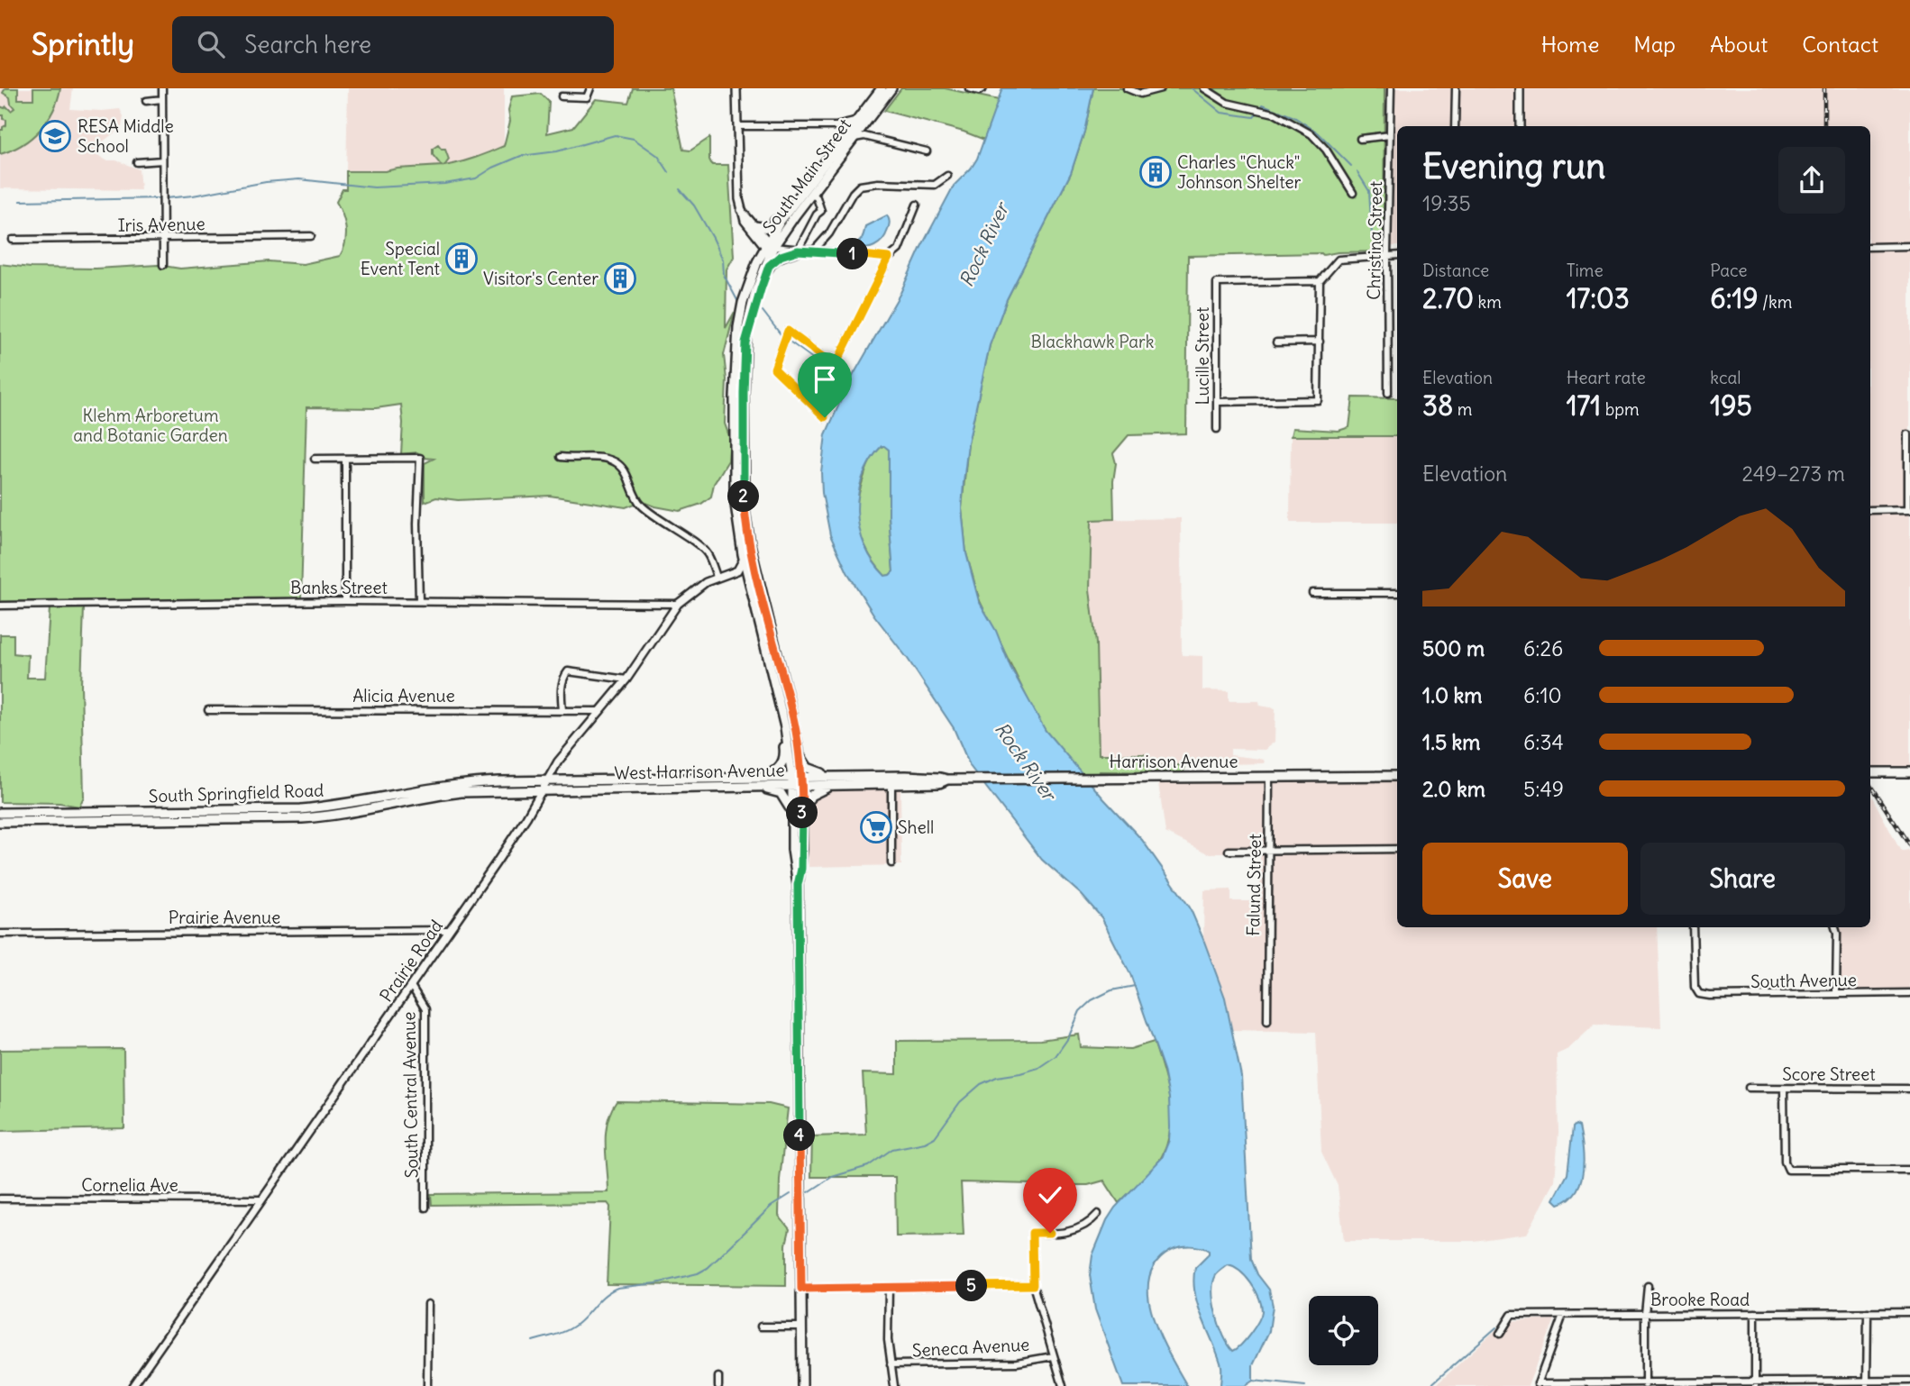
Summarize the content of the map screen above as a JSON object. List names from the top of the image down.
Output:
{
  "streets": {
    "main road": [
      "South Main Street",
      "Harrison Avenue",
      "West Harrison Avenue",
      "South Springfield Road"
    ],
    "street": [
      "Iris Avenue",
      "Christina Street",
      "Lucille Street",
      "Banks Street",
      "Alicia Avenue",
      "Falund Street",
      "Prairie Avenue",
      "Prairie Road",
      "South Avenue",
      "Score Street",
      "South Central Avenue",
      "Cornelia Ave",
      "Brooke Road",
      "Seneca Avenue"
    ]
  },
  "crossings": [
    ["South Main Street", "West Harrison Avenue"],
    ["Banks Street", "Prairie Road"],
    ["Alicia Avenue", "Prairie Road"],
    ["Harrison Avenue", "West Harrison Avenue"],
    ["Harrison Avenue", "Falund Street"],
    ["West Harrison Avenue", "South Springfield Road"],
    ["West Harrison Avenue", "Prairie Road"],
    ["South Springfield Road", "Prairie Road"],
    ["Prairie Avenue", "Prairie Road"],
    ["Prairie Road", "South Central Avenue"],
    ["Prairie Road", "Cornelia Ave"]
  ],
  "water": ["Rock River"],
  "parks": ["Blackhawk Park", "Klehm Arboretum and Botanic Garden"],
  "places": {
    "school or university": ["RESA Middle School"],
    "building": ["Charles \"Chuck\" Johnson Shelter", "Special Event Tent", "Visitor's Center"],
    "supermarket": ["Shell"]
  },
  "page": {
    "header": "Sprintly",
    "search": "Search here",
    "nav": [
      "Home",
      "Map",
      "About",
      "Contact"
    ],
    "heading": ["Evening run", "19:35"],
    "stats": [
      ["Distance", "2.70 km"],
      ["Time", "17:03"],
      ["Pace", "6:19 /km"],
      ["Elevation", "38 m"],
      ["Heart rate", "171 bpm"],
      ["kcal", "195"]
    ],
    "pins": [
      "1",
      "2",
      "3",
      "4",
      "5"
    ],
    "chart": ["Elevation", "249–273 m"],
    "list": [
      {
        "name": "500 m",
        "note": "6:26"
      },
      {
        "name": "1.0 km",
        "note": "6:10"
      },
      {
        "name": "1.5 km",
        "note": "6:34"
      },
      {
        "name": "2.0 km",
        "note": "5:49"
      }
    ],
    "buttons": ["Save", "Share"]
  }
}
